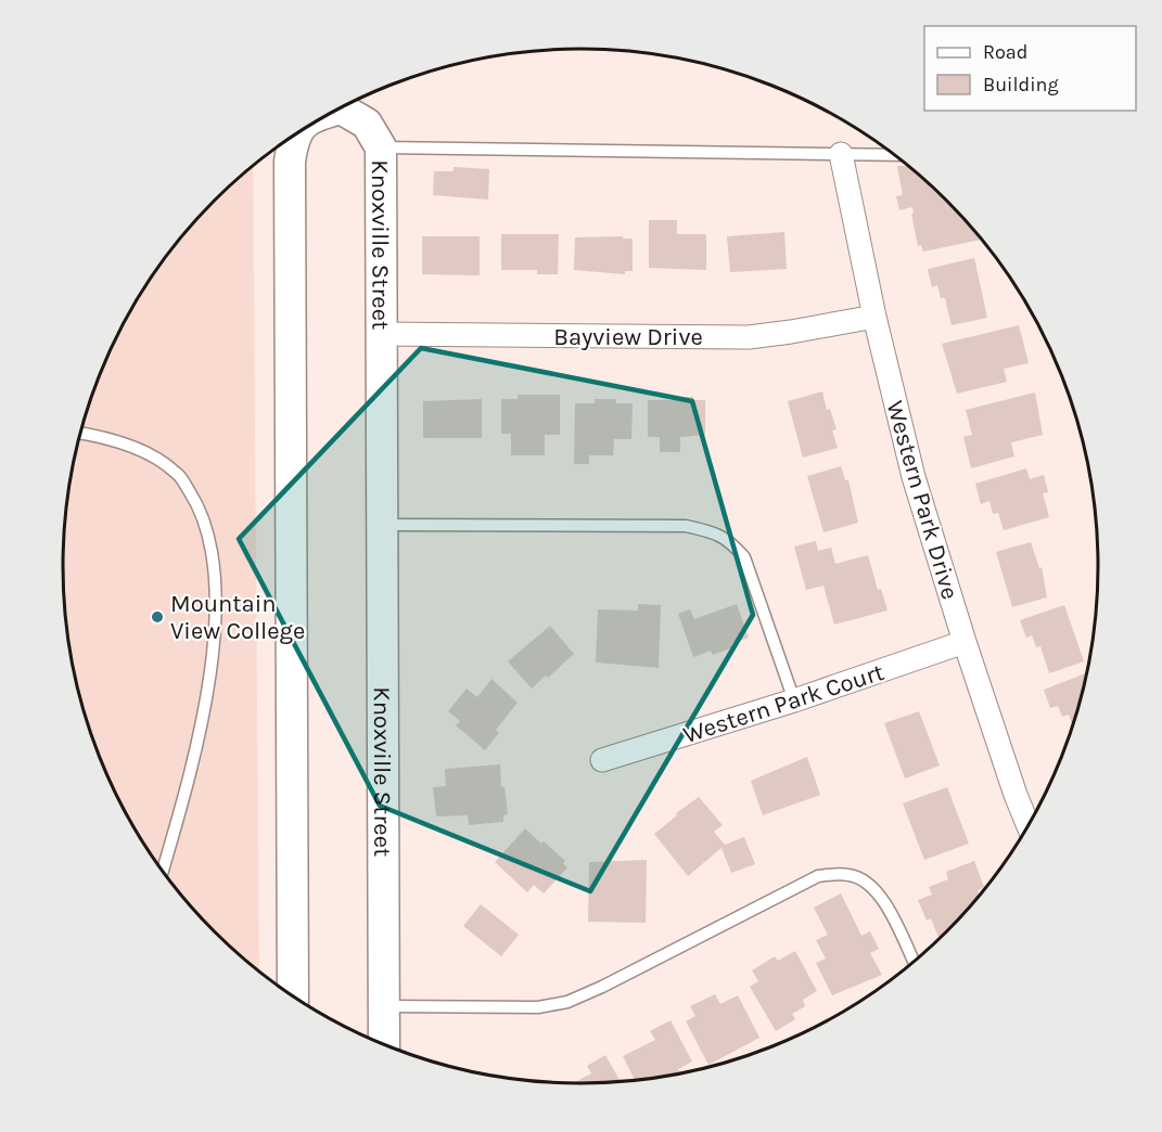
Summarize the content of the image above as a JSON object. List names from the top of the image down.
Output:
{
  "streets": {
    "street": [
      "Knoxville Street",
      "Bayview Drive",
      "Western Park Drive",
      "Western Park Court"
    ]
  },
  "crossings": [
    ["Knoxville Street", "Bayview Drive"],
    ["Bayview Drive", "Western Park Drive"],
    ["Western Park Drive", "Western Park Court"]
  ],
  "places": ["Mountain View College"],
  "legend": ["Road", "Building"]
}
